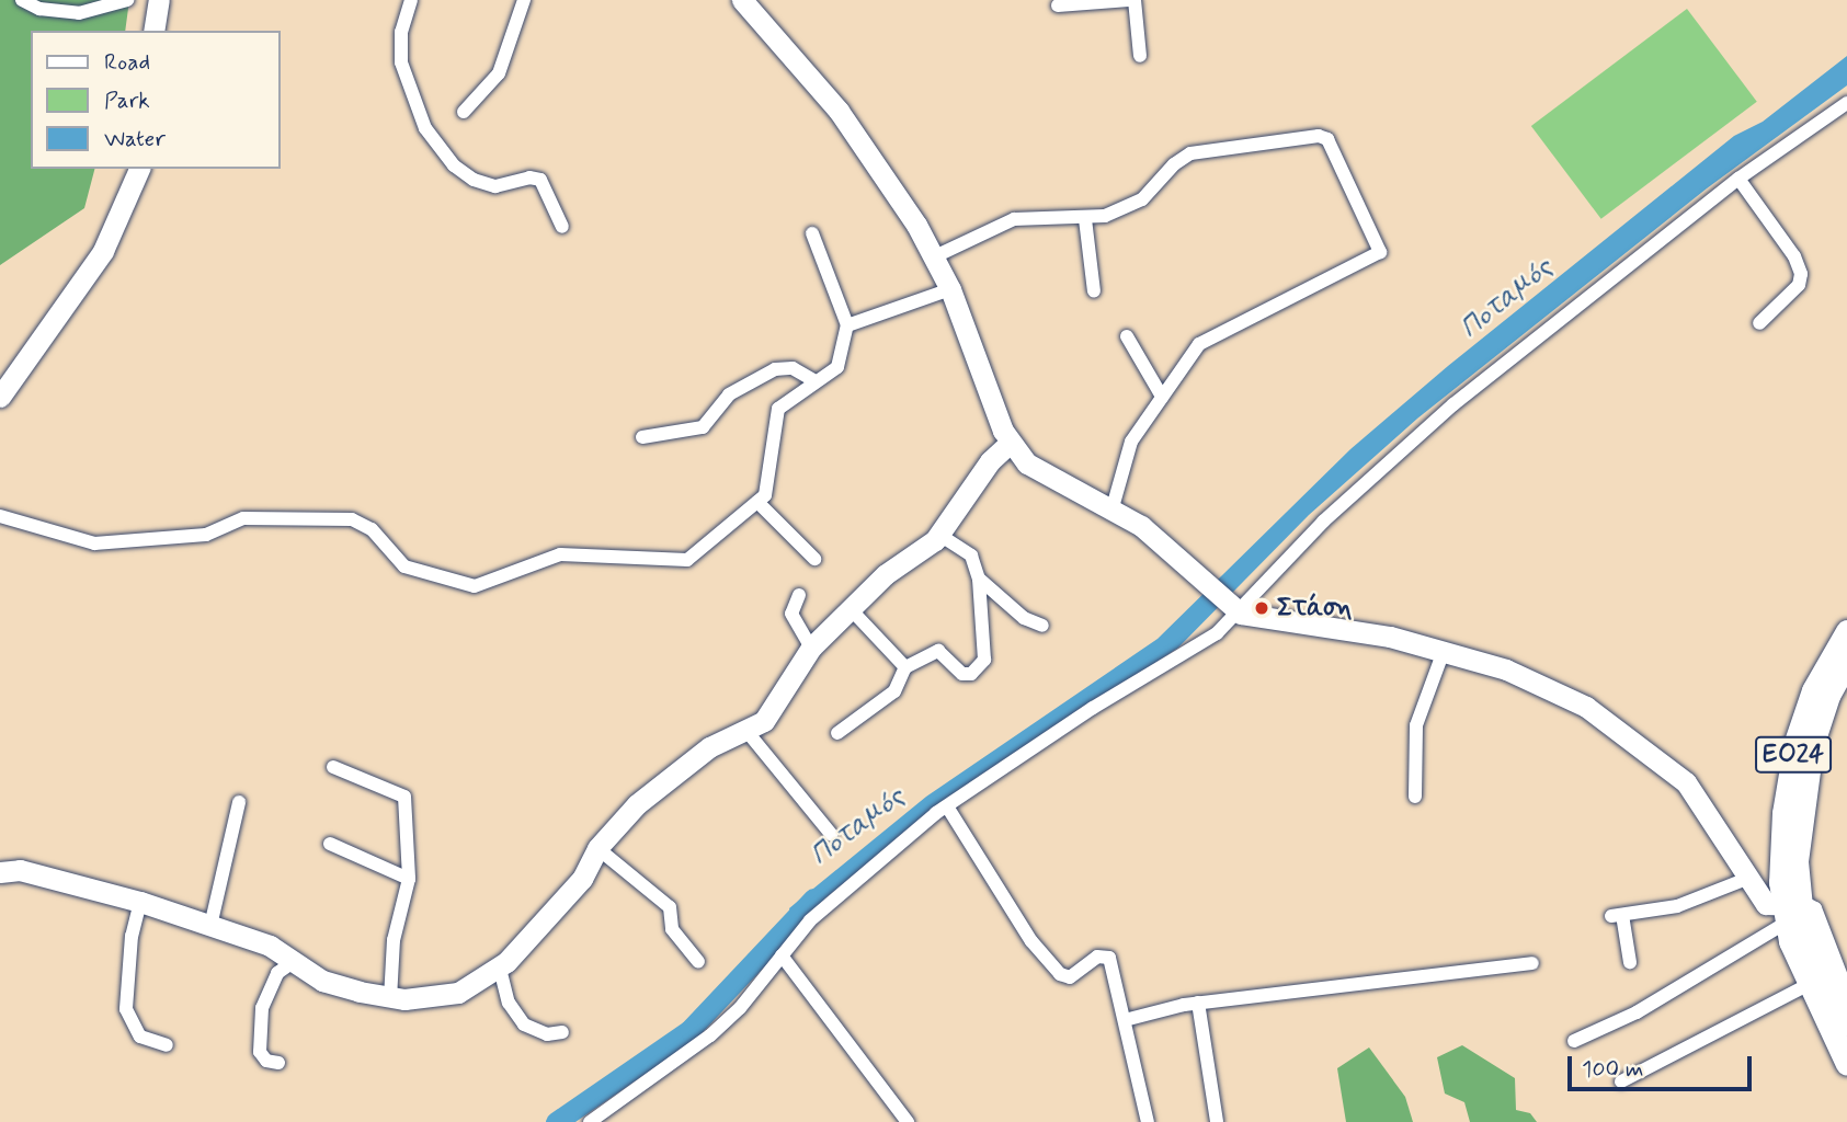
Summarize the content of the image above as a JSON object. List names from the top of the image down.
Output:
{
  "streets": {
    "main road": ["ΕΟ24"]
  },
  "water": ["Ποταμός"],
  "places": ["Στάση"],
  "legend": ["Road", "Park", "Water"],
  "scale_bar": "100 m"
}
